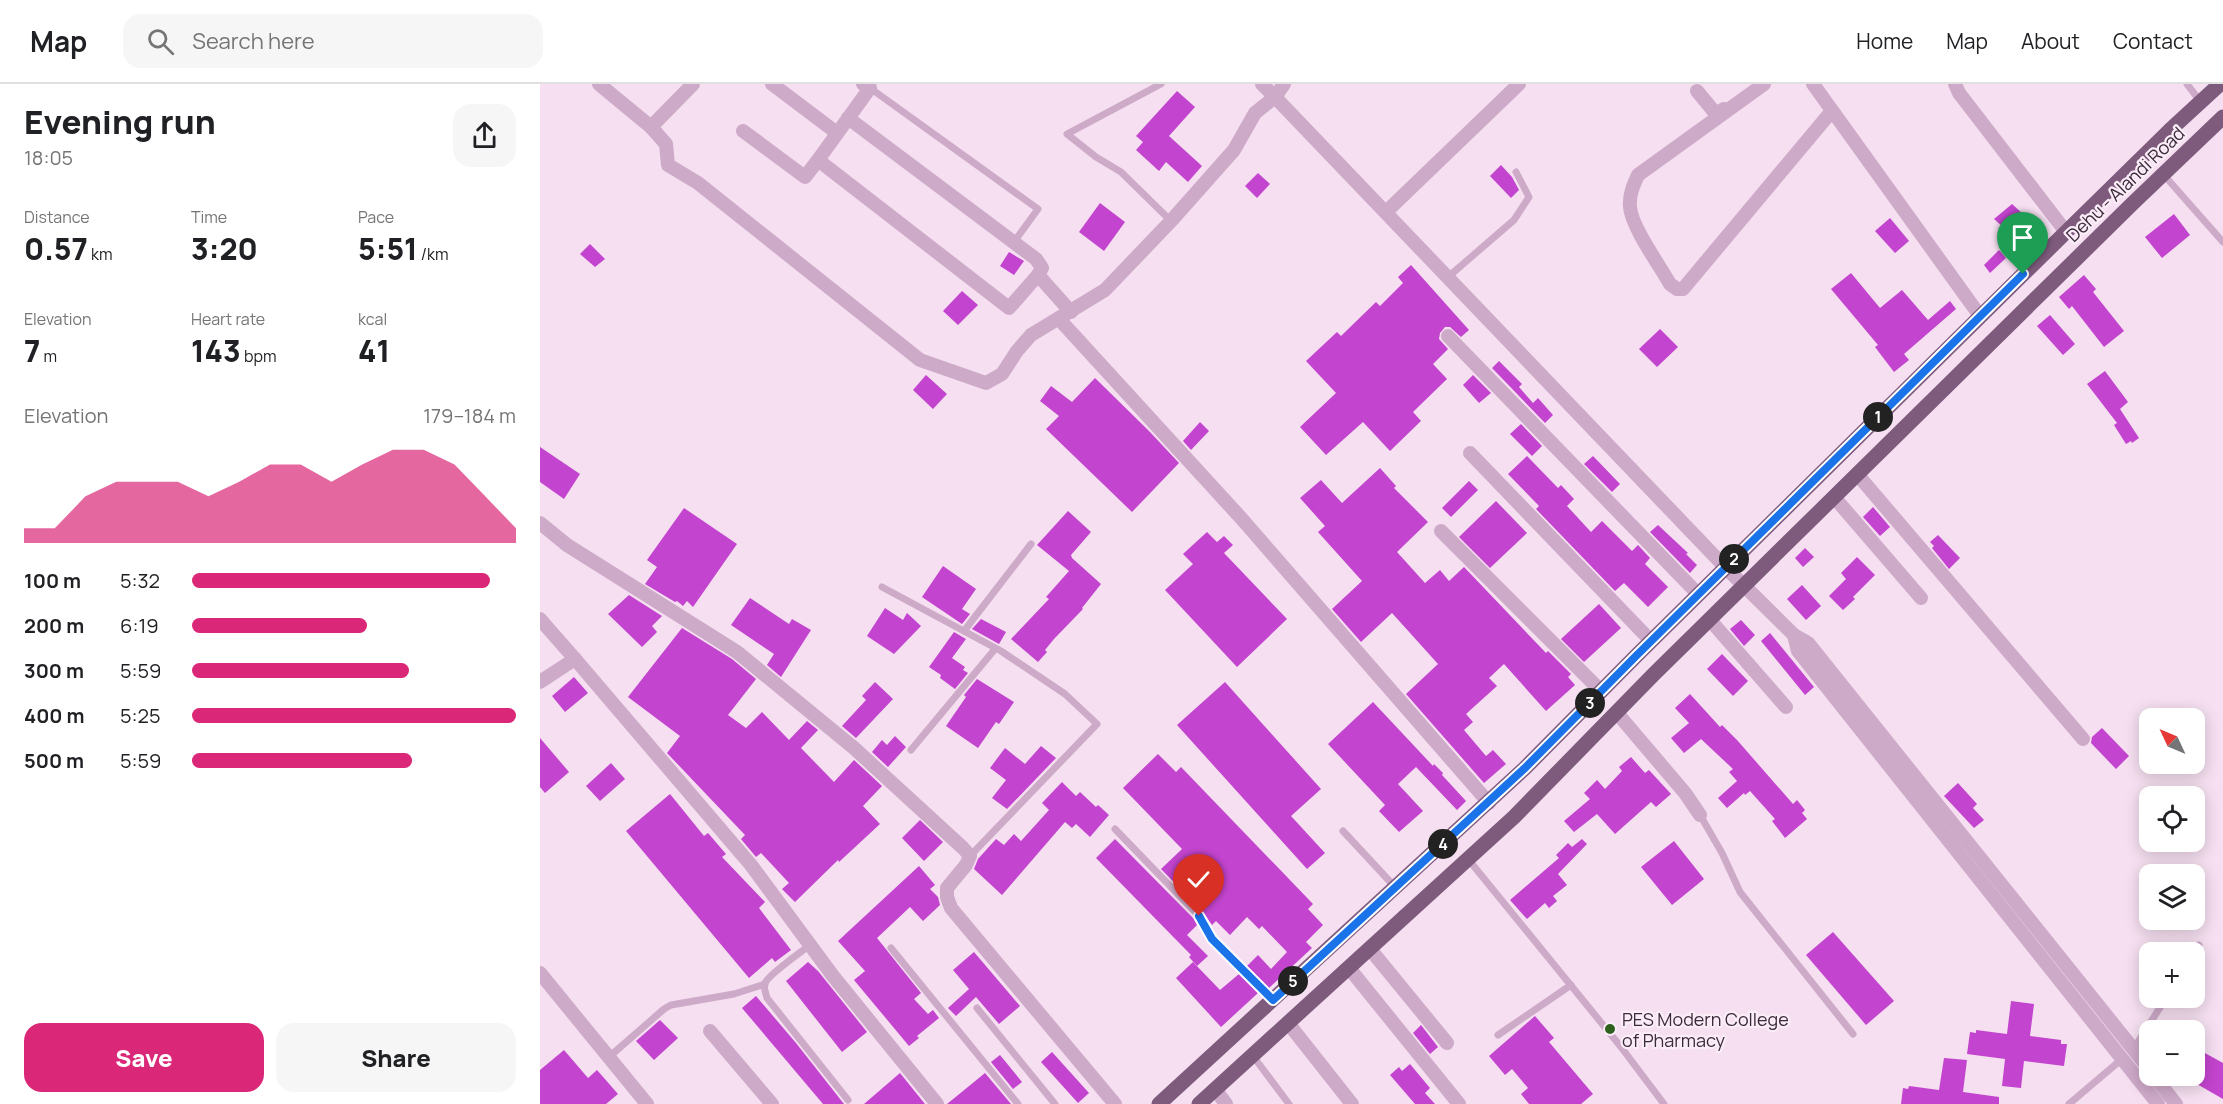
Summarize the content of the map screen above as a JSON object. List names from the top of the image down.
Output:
{
  "streets": {
    "main road": ["Dehu - Alandi Road"]
  },
  "places": ["PES Modern College of Pharmacy"],
  "north": "top left",
  "page": {
    "header": "Map",
    "search": "Search here",
    "nav": [
      "Home",
      "Map",
      "About",
      "Contact"
    ],
    "heading": ["Evening run", "18:05"],
    "stats": [
      ["Distance", "0.57 km"],
      ["Time", "3:20"],
      ["Pace", "5:51 /km"],
      ["Elevation", "7 m"],
      ["Heart rate", "143 bpm"],
      ["kcal", "41"]
    ],
    "chart": ["Elevation", "179–184 m"],
    "pins": [
      "1",
      "2",
      "3",
      "4",
      "5"
    ],
    "list": [
      {
        "name": "100 m",
        "note": "5:32"
      },
      {
        "name": "200 m",
        "note": "6:19"
      },
      {
        "name": "300 m",
        "note": "5:59"
      },
      {
        "name": "400 m",
        "note": "5:25"
      },
      {
        "name": "500 m",
        "note": "5:59"
      }
    ],
    "map_buttons": ["+", "−"],
    "buttons": ["Save", "Share"]
  }
}
